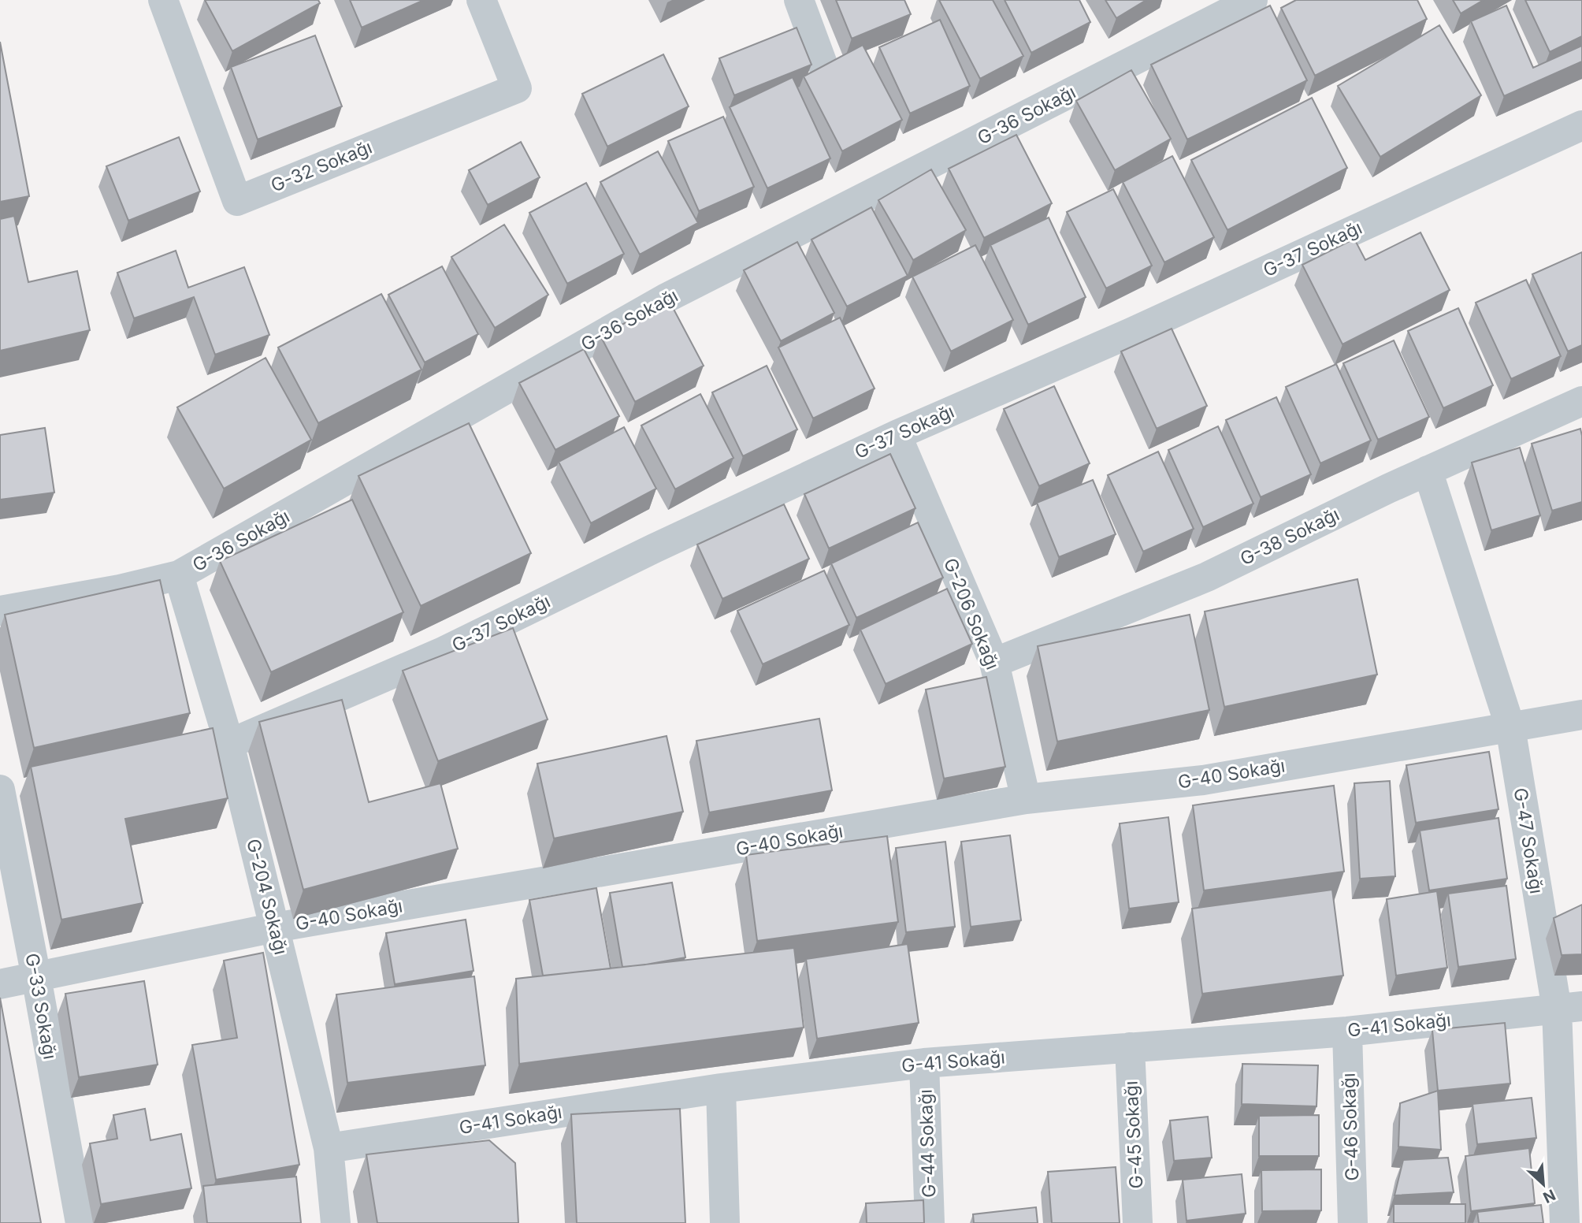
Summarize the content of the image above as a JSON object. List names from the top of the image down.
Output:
{
  "streets": {
    "street": [
      "G-36 Sokağı",
      "G-32 Sokağı",
      "G-37 Sokağı",
      "G-38 Sokağı",
      "G-206 Sokağı",
      "G-40 Sokağı",
      "G-47 Sokağı",
      "G-204 Sokağı",
      "G-33 Sokağı",
      "G-41 Sokağı",
      "G-46 Sokağı",
      "G-45 Sokağı",
      "G-44 Sokağı"
    ]
  },
  "crossings": [
    ["G-36 Sokağı", "G-204 Sokağı"],
    ["G-37 Sokağı", "G-206 Sokağı"],
    ["G-37 Sokağı", "G-204 Sokağı"],
    ["G-38 Sokağı", "G-206 Sokağı"],
    ["G-38 Sokağı", "G-47 Sokağı"],
    ["G-206 Sokağı", "G-40 Sokağı"],
    ["G-40 Sokağı", "G-47 Sokağı"],
    ["G-40 Sokağı", "G-204 Sokağı"],
    ["G-40 Sokağı", "G-33 Sokağı"],
    ["G-47 Sokağı", "G-41 Sokağı"],
    ["G-204 Sokağı", "G-41 Sokağı"],
    ["G-41 Sokağı", "G-46 Sokağı"],
    ["G-41 Sokağı", "G-45 Sokağı"],
    ["G-41 Sokağı", "G-44 Sokağı"]
  ],
  "north": "bottom right"
}
